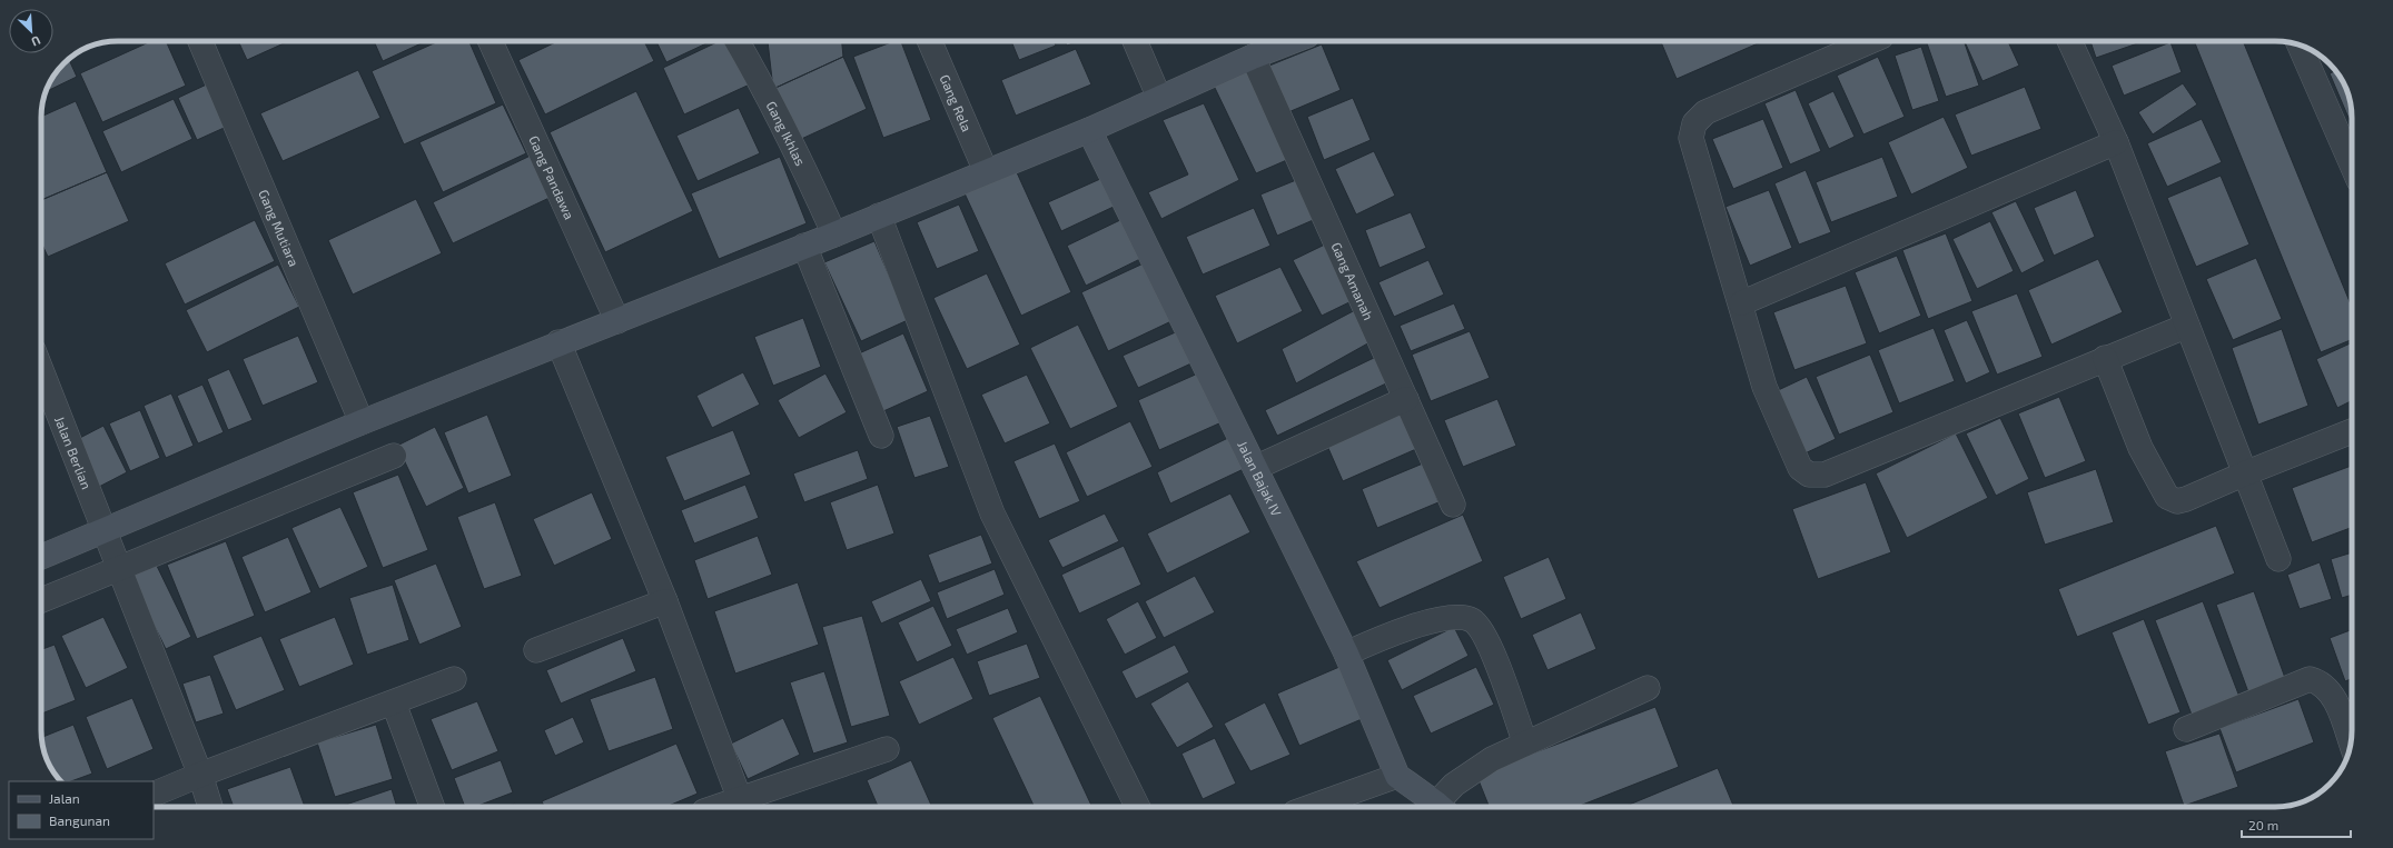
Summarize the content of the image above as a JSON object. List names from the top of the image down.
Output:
{
  "streets": {
    "street": [
      "Gang Rela",
      "Gang Ikhlas",
      "Gang Pandawa",
      "Gang Mutiara",
      "Gang Amanah",
      "Jalan Berlian",
      "Jalan Bajak IV"
    ]
  },
  "legend": ["Jalan", "Bangunan"],
  "scale_bar": "20 m",
  "north": "bottom right"
}
